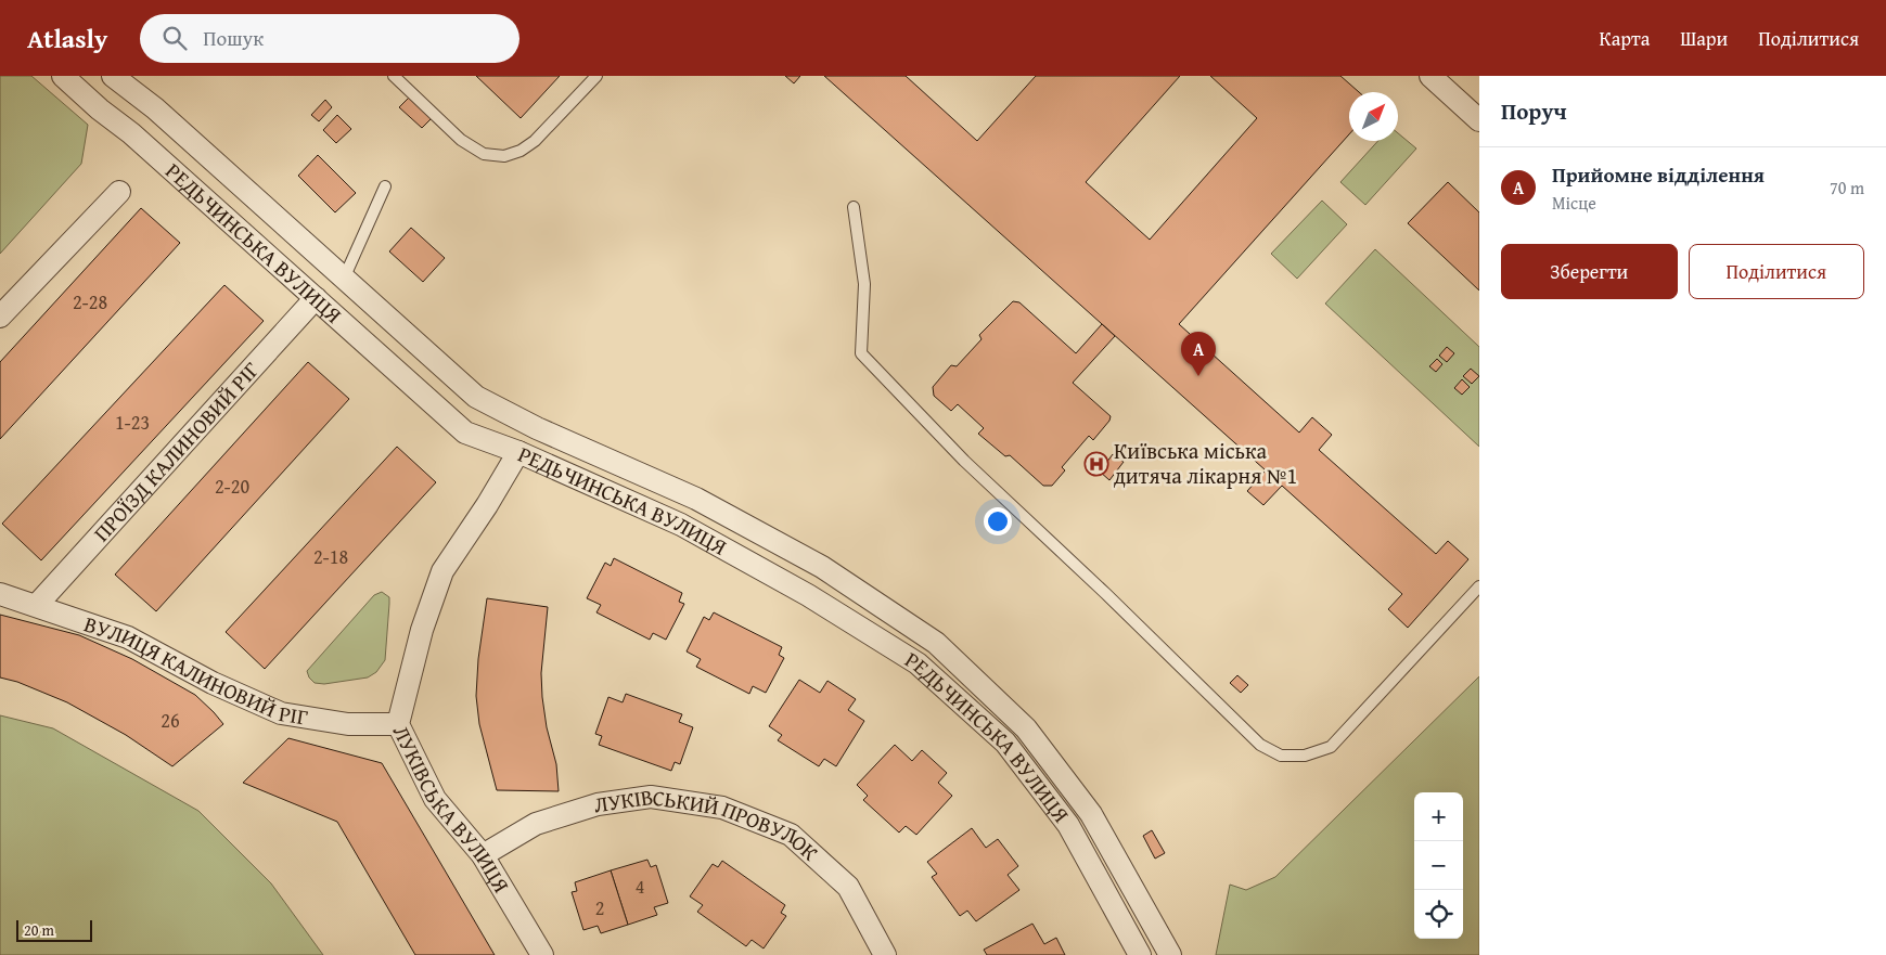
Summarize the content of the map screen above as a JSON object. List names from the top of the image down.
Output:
{
  "streets": {
    "street": [
      "РЕДЬЧИНСЬКА ВУЛИЦЯ",
      "ПРОЇЗД КАЛИНОВИЙ РІГ",
      "ВУЛИЦЯ КАЛИНОВИЙ РІГ",
      "ЛУКІВСЬКА ВУЛИЦЯ",
      "ЛУКІВСЬКИЙ ПРОВУЛОК"
    ]
  },
  "crossings": [
    ["РЕДЬЧИНСЬКА ВУЛИЦЯ", "ПРОЇЗД КАЛИНОВИЙ РІГ"],
    ["РЕДЬЧИНСЬКА ВУЛИЦЯ", "ЛУКІВСЬКА ВУЛИЦЯ"],
    ["ПРОЇЗД КАЛИНОВИЙ РІГ", "ВУЛИЦЯ КАЛИНОВИЙ РІГ"],
    ["ВУЛИЦЯ КАЛИНОВИЙ РІГ", "ЛУКІВСЬКА ВУЛИЦЯ"],
    ["ЛУКІВСЬКА ВУЛИЦЯ", "ЛУКІВСЬКИЙ ПРОВУЛОК"]
  ],
  "places": {
    "hospital": ["Київська міська дитяча лікарня №1"]
  },
  "house_numbers": [
    "2-28",
    "1-23",
    "2-20",
    "2-18",
    "26",
    "4",
    "2"
  ],
  "scale_bar": "20 m",
  "north": "top right",
  "page": {
    "header": "Atlasly",
    "search": "Пошук",
    "nav": ["Карта", "Шари", "Поділитися"],
    "heading": "Поруч",
    "list": [
      {
        "mark": "A",
        "name": "Прийомне відділення",
        "note": "Місце",
        "value": "70 m"
      }
    ],
    "buttons": ["Зберегти", "Поділитися"],
    "pins": "A",
    "map_buttons": ["+", "−"],
    "scale": "20 m"
  }
}
